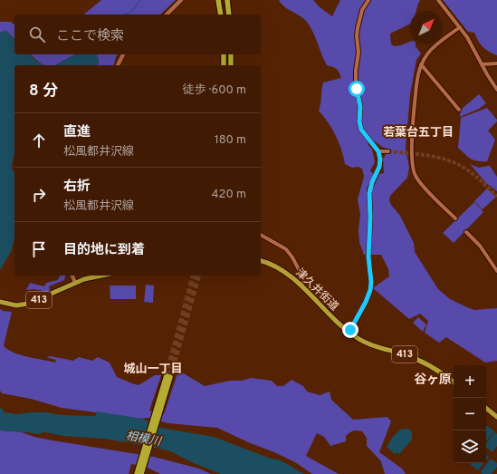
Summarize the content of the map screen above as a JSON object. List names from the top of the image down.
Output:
{
  "streets": {
    "highway": ["津久井街道", "413"]
  },
  "districts": ["若葉台五丁目", "城山一丁目", "谷ヶ原"],
  "water": ["相模川"],
  "north": "top right",
  "page": {
    "search": "ここで検索",
    "heading": ["8 分", "徒歩 · 600 m"],
    "list": [
      ["直進", "松風都井沢線", "180 m"],
      ["右折", "松風都井沢線", "420 m"],
      "目的地に到着"
    ],
    "map_buttons": ["+", "−"]
  }
}
